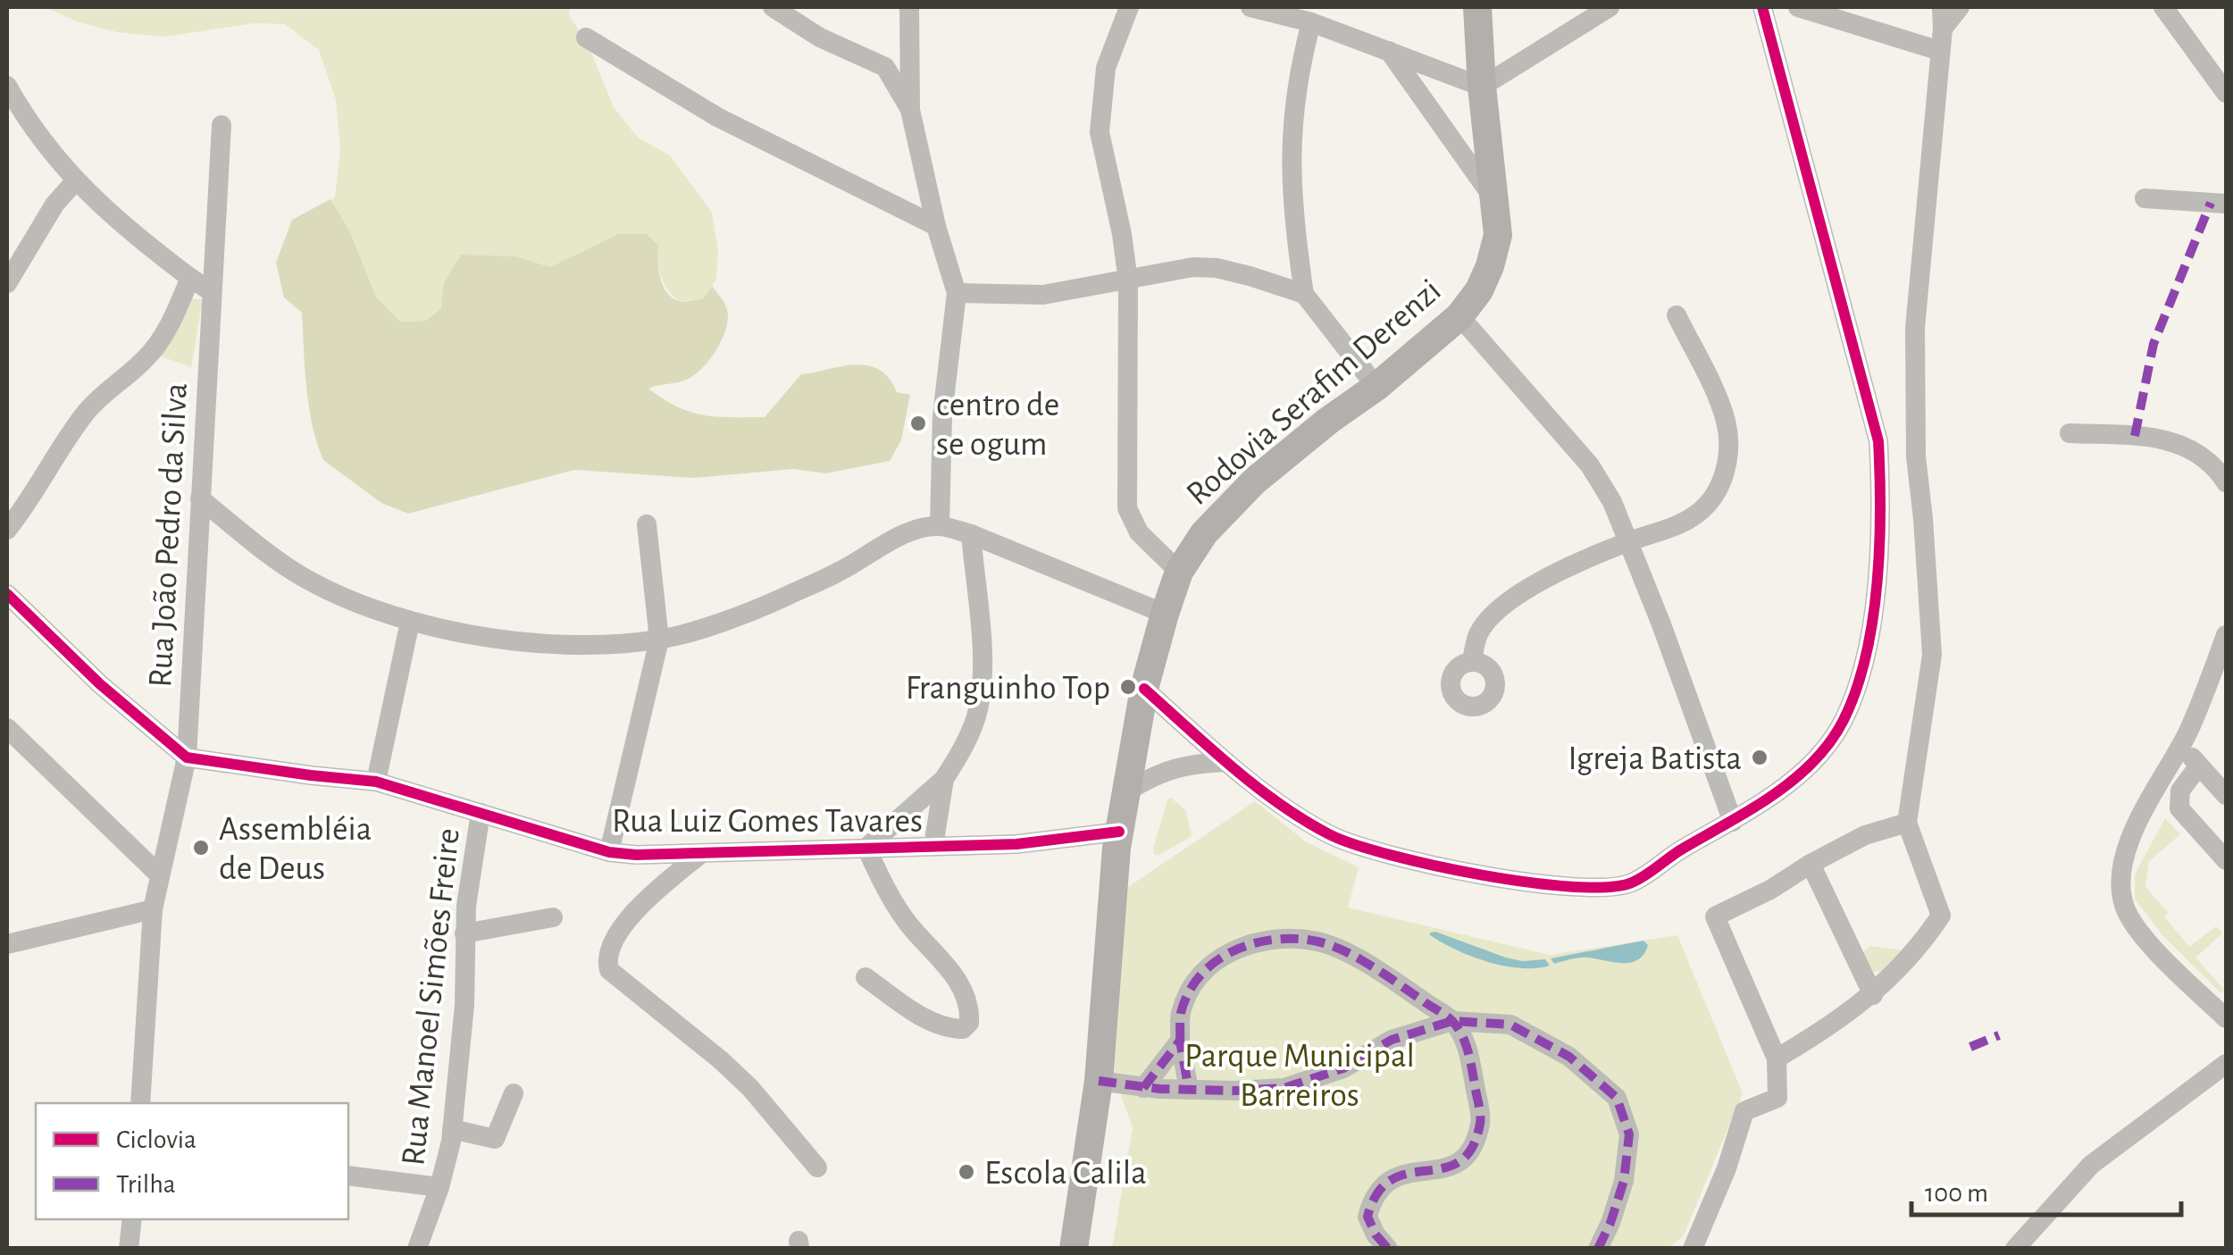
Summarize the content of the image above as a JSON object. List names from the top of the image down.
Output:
{
  "streets": {
    "main road": ["Rodovia Serafim Derenzi"],
    "street": ["Rua João Pedro da Silva", "Rua Luiz Gomes Tavares", "Rua Manoel Simões Freire"]
  },
  "crossings": [
    ["Rodovia Serafim Derenzi", "Rua Luiz Gomes Tavares"],
    ["Rua João Pedro da Silva", "Rua Luiz Gomes Tavares"],
    ["Rua Luiz Gomes Tavares", "Rua Manoel Simões Freire"]
  ],
  "parks": ["Parque Municipal Barreiros"],
  "places": [
    "centro de se ogum",
    "Franguinho Top",
    "Igreja Batista",
    "Assembléia de Deus",
    "Escola Calila"
  ],
  "legend": ["Ciclovia", "Trilha"],
  "scale_bar": "100 m"
}
